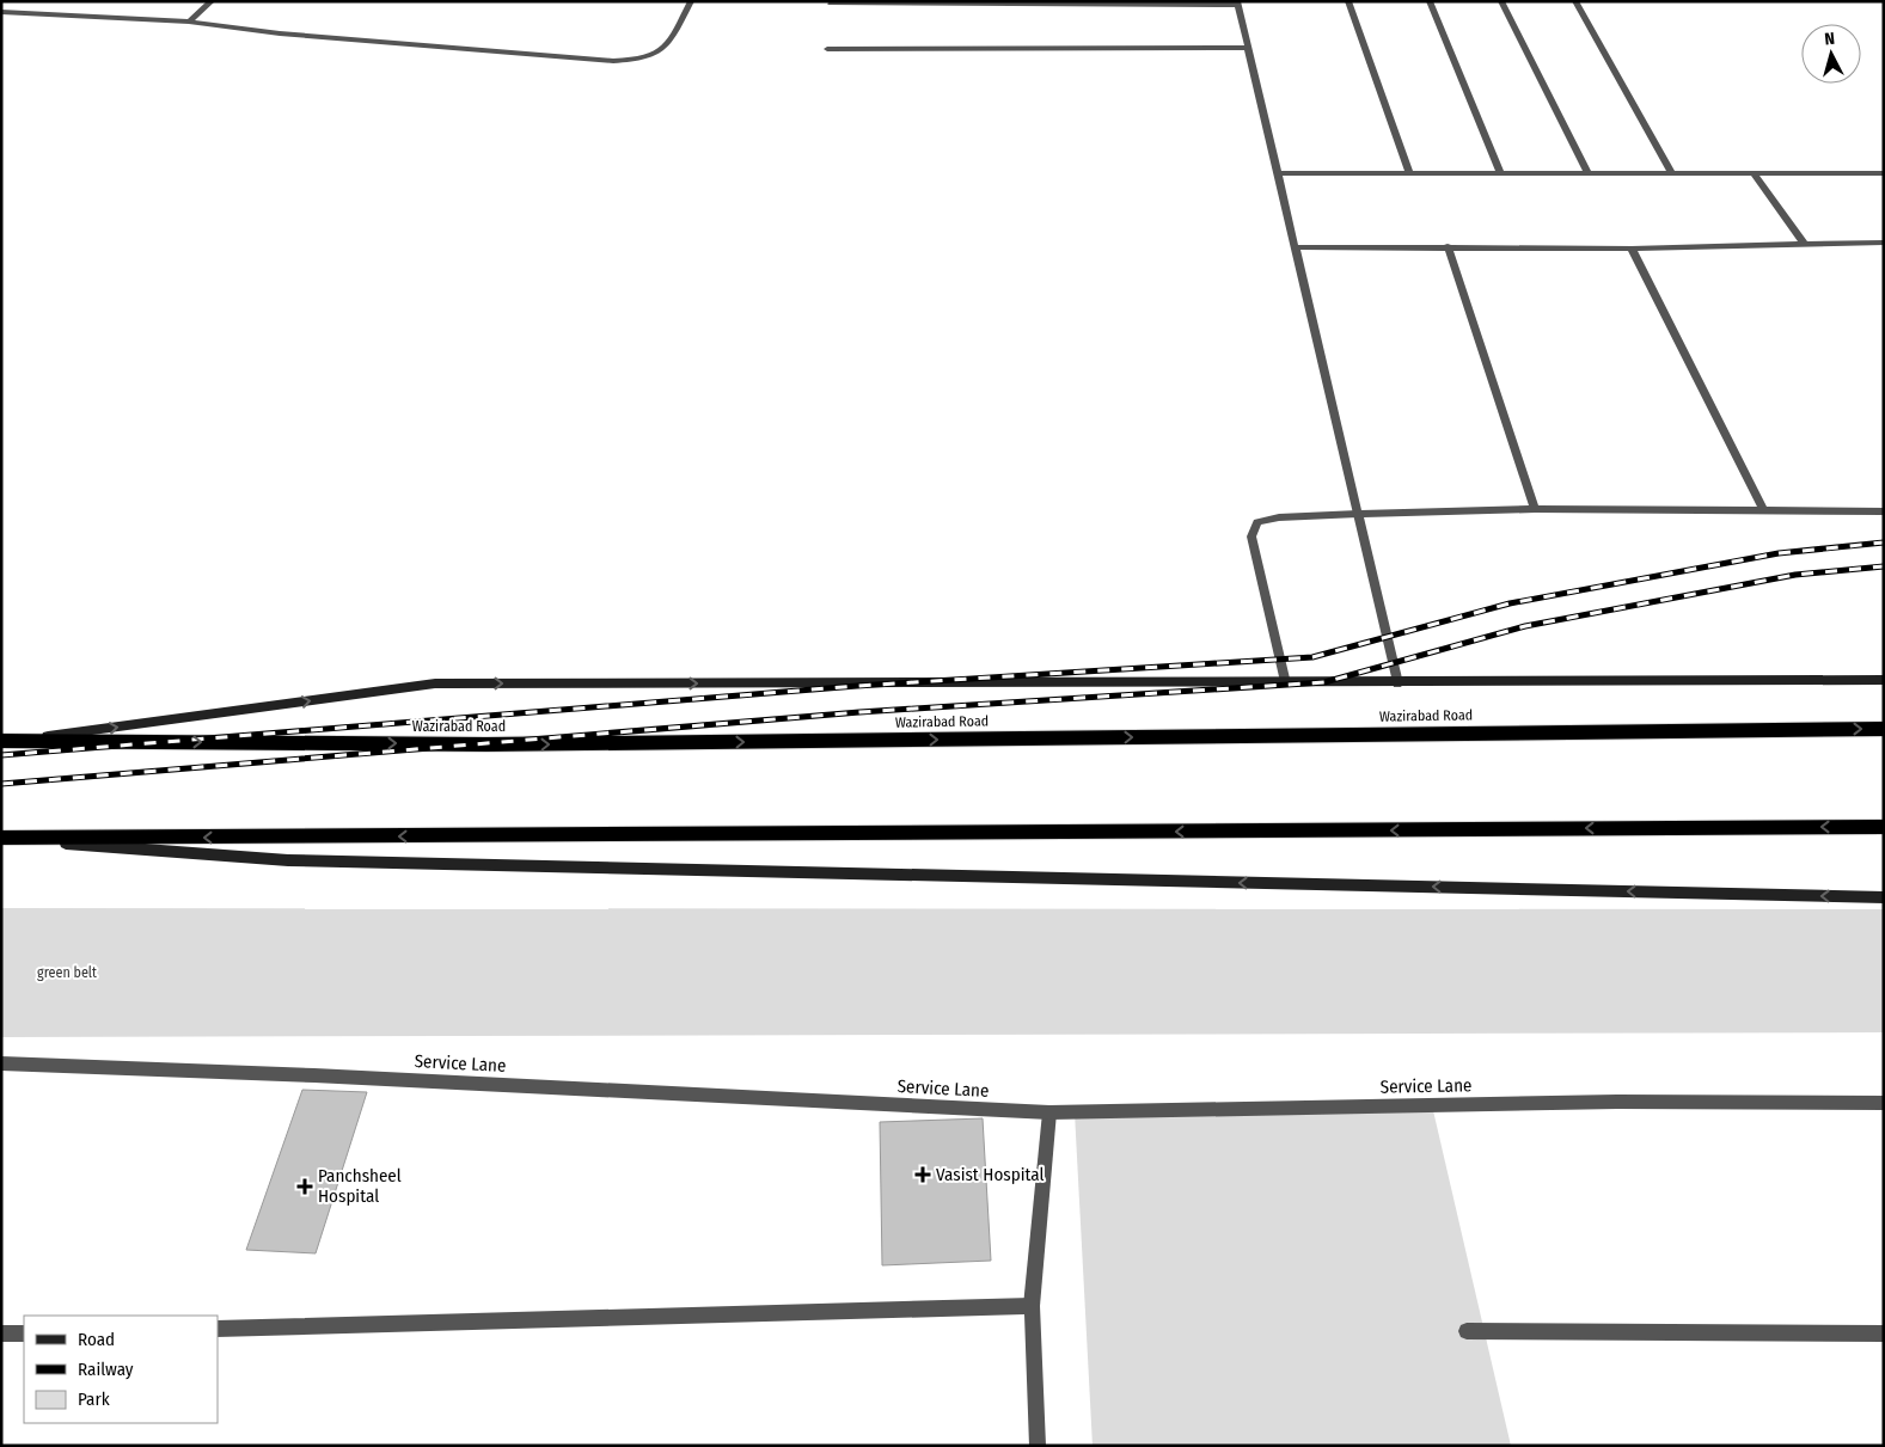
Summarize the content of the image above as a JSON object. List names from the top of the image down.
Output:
{
  "streets": {
    "highway": ["Wazirabad Road"],
    "street": ["Service Lane"]
  },
  "parks": ["green belt"],
  "places": {
    "health": ["Vasist Hospital", "Panchsheel Hospital"]
  },
  "legend": ["Road", "Railway", "Park"],
  "north": "top"
}
